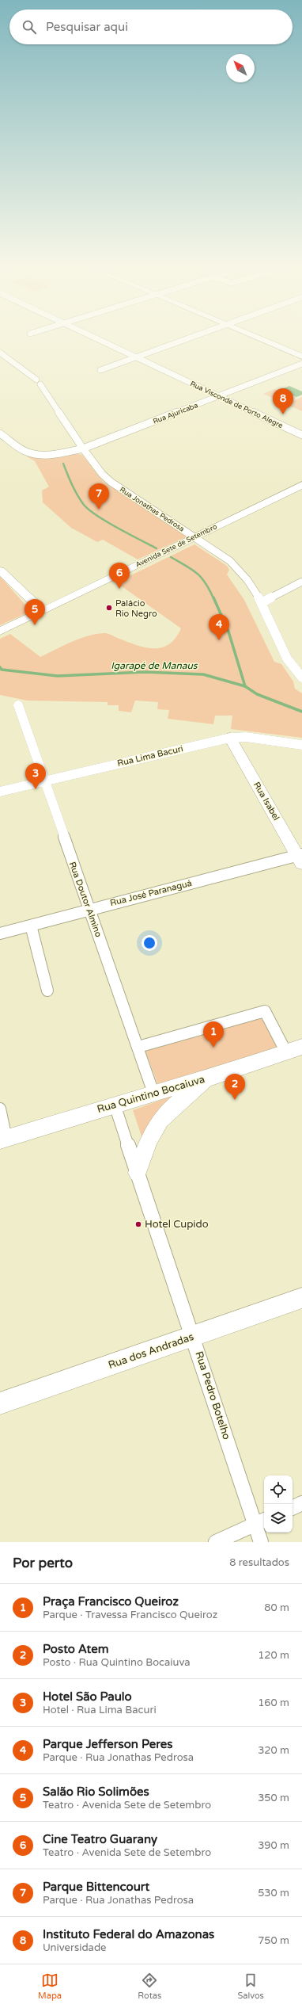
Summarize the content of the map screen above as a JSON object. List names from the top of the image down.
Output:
{
  "streets": {
    "street": [
      "Rua Visconde de Porto Alegre",
      "Rua Ajuricaba",
      "Rua Jonathas Pedrosa",
      "Avenida Sete de Setembro",
      "Rua Lima Bacuri",
      "Rua Isabel",
      "Rua José Paranaguá",
      "Rua Doutor Almino",
      "Rua Quintino Bocaiuva",
      "Rua dos Andradas",
      "Rua Pedro Botelho"
    ]
  },
  "crossings": [
    ["Rua Visconde de Porto Alegre", "Rua Ajuricaba"],
    ["Rua Ajuricaba", "Rua Jonathas Pedrosa"],
    ["Rua Jonathas Pedrosa", "Avenida Sete de Setembro"],
    ["Rua Lima Bacuri", "Rua Isabel"],
    ["Rua Lima Bacuri", "Rua Doutor Almino"],
    ["Rua Isabel", "Rua José Paranaguá"],
    ["Rua José Paranaguá", "Rua Doutor Almino"],
    ["Rua Doutor Almino", "Rua Quintino Bocaiuva"],
    ["Rua Quintino Bocaiuva", "Rua Pedro Botelho"],
    ["Rua dos Andradas", "Rua Pedro Botelho"]
  ],
  "water": ["Igarapé de Manaus"],
  "places": ["Palácio Rio Negro", "Hotel Cupido"],
  "north": "top left",
  "page": {
    "search": "Pesquisar aqui",
    "pins": [
      "8",
      "7",
      "6",
      "5",
      "4",
      "3",
      "1",
      "2"
    ],
    "heading": ["Por perto", "8 resultados"],
    "list": [
      {
        "mark": "1",
        "name": "Praça Francisco Queiroz",
        "note": "Parque · Travessa Francisco Queiroz",
        "value": "80 m"
      },
      {
        "mark": "2",
        "name": "Posto Atem",
        "note": "Posto · Rua Quintino Bocaiuva",
        "value": "120 m"
      },
      {
        "mark": "3",
        "name": "Hotel São Paulo",
        "note": "Hotel · Rua Lima Bacuri",
        "value": "160 m"
      },
      {
        "mark": "4",
        "name": "Parque Jefferson Peres",
        "note": "Parque · Rua Jonathas Pedrosa",
        "value": "320 m"
      },
      {
        "mark": "5",
        "name": "Salão Rio Solimões",
        "note": "Teatro · Avenida Sete de Setembro",
        "value": "350 m"
      },
      {
        "mark": "6",
        "name": "Cine Teatro Guarany",
        "note": "Teatro · Avenida Sete de Setembro",
        "value": "390 m"
      },
      {
        "mark": "7",
        "name": "Parque Bittencourt",
        "note": "Parque · Rua Jonathas Pedrosa",
        "value": "530 m"
      },
      {
        "mark": "8",
        "name": "Instituto Federal do Amazonas",
        "note": "Universidade",
        "value": "750 m"
      }
    ],
    "nav": ["Mapa", "Rotas", "Salvos"]
  }
}
